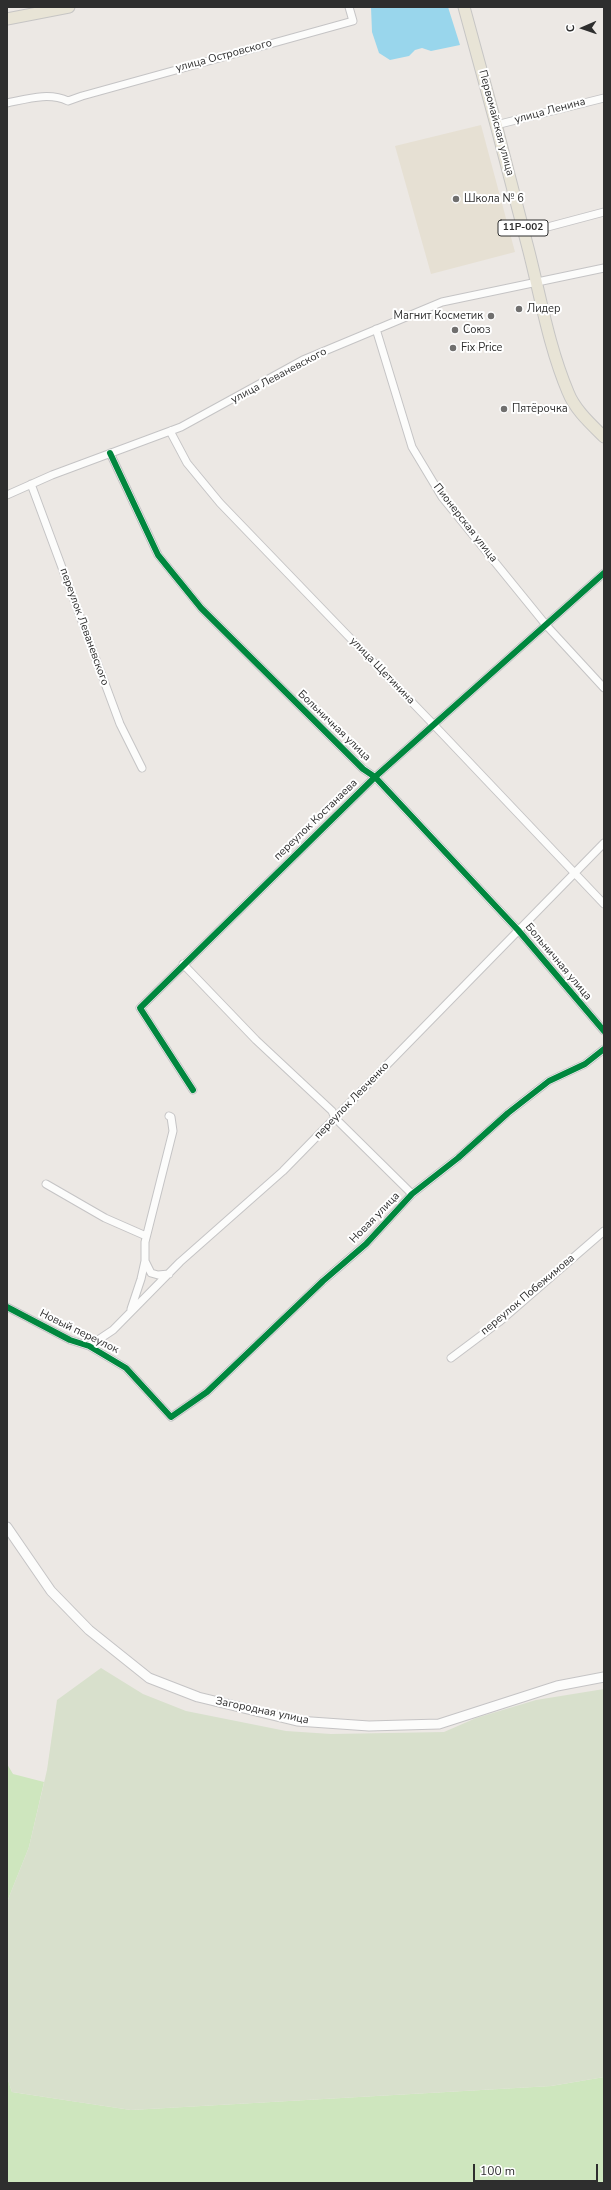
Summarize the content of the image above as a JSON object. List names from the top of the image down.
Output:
{
  "streets": {
    "main road": ["Первомайская улица", "11Р-002"],
    "street": [
      "улица Островского",
      "улица Ленина",
      "улица Леваневского",
      "Пионерская улица",
      "переулок Леваневского",
      "улица Щетинина",
      "Больничная улица",
      "переулок Костанаева",
      "переулок Левченко",
      "Новая улица",
      "переулок Побежимова",
      "Новый переулок",
      "Загородная улица"
    ]
  },
  "crossings": [
    ["улица Ленина", "Первомайская улица"],
    ["Первомайская улица", "улица Леваневского"],
    ["улица Леваневского", "Пионерская улица"],
    ["улица Леваневского", "переулок Леваневского"],
    ["улица Леваневского", "улица Щетинина"],
    ["улица Леваневского", "Больничная улица"],
    ["Пионерская улица", "переулок Костанаева"],
    ["улица Щетинина", "переулок Костанаева"],
    ["улица Щетинина", "переулок Левченко"],
    ["Больничная улица", "переулок Костанаева"],
    ["Больничная улица", "переулок Левченко"],
    ["переулок Левченко", "Новый переулок"],
    ["Новая улица", "Новый переулок"]
  ],
  "places": [
    "Школа № 6",
    "Лидер",
    "Магнит Косметик",
    "Союз",
    "Fix Price",
    "Пятёрочка"
  ],
  "scale_bar": "100 m",
  "north": "left"
}
